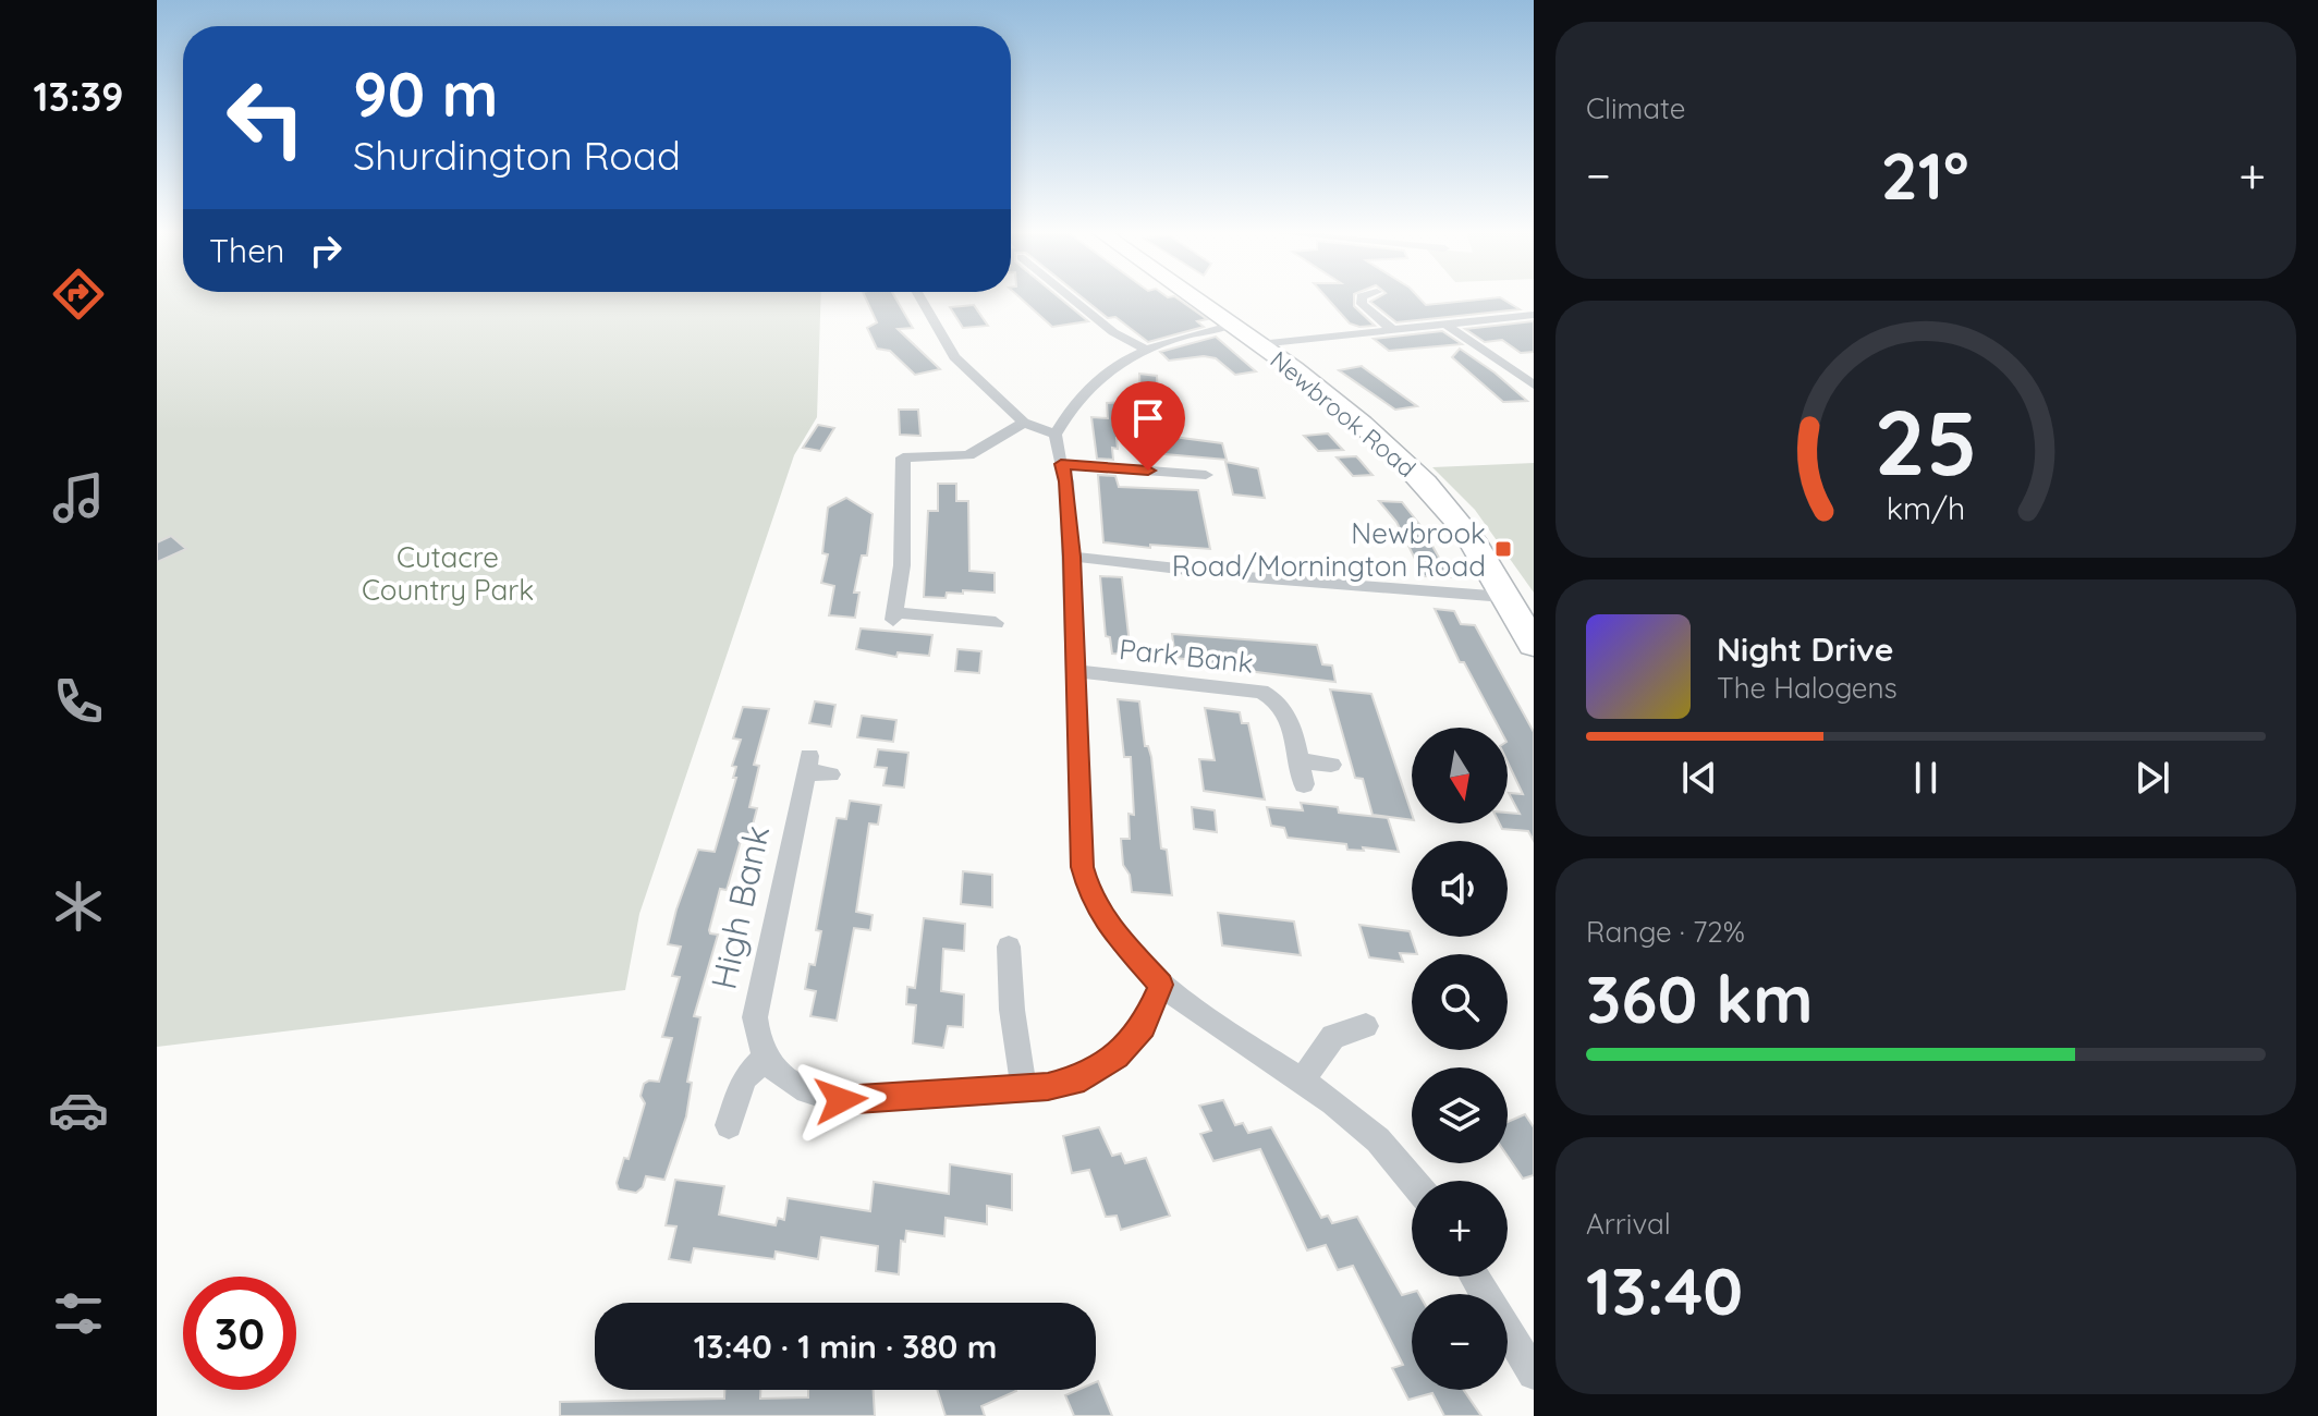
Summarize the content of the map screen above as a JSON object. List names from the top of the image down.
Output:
{
  "streets": {
    "highway": ["Newbrook Road"],
    "street": ["Park Bank", "High Bank"]
  },
  "parks": ["Cutacre Country Park"],
  "places": {
    "transit": ["Newbrook Road/Mornington Road"]
  },
  "north": "bottom",
  "page": {
    "tabs": "13:39",
    "tile": [
      "Climate",
      ["Range · 72%", "360 km"],
      ["Arrival", "13:40"]
    ],
    "turn": ["90 m", "Shurdington Road"],
    "heat": ["−", "21°", "+"],
    "then": "Then",
    "song": ["Night Drive", "The Halogens"],
    "map_buttons": ["+", "−"],
    "limit": "30",
    "trip": "13:40 · 1 min · 380 m",
    "gauge": ["25", "km/h"]
  }
}
